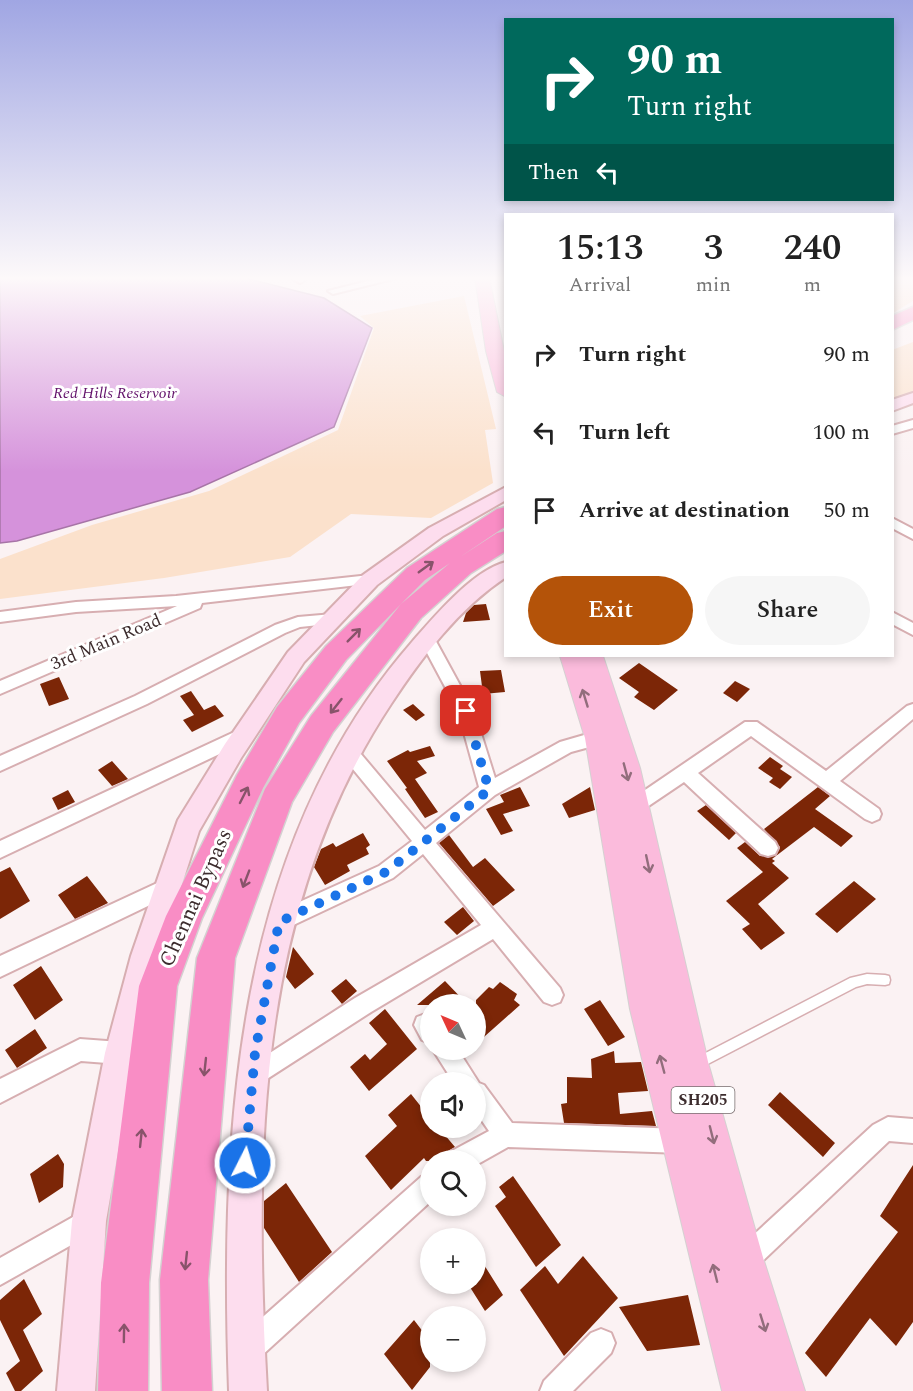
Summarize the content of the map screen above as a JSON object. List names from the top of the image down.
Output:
{
  "streets": {
    "highway": ["Chennai Bypass"],
    "main road": ["SH205"],
    "street": ["3rd Main Road"]
  },
  "water": ["Red Hills Reservoir"],
  "north": "top left",
  "page": {
    "turn": ["90 m", "Turn right"],
    "then": "Then",
    "eta": [
      "15:13",
      "Arrival",
      "3",
      "min",
      "240",
      "m"
    ],
    "list": [
      {
        "name": "Turn right",
        "value": "90 m"
      },
      {
        "name": "Turn left",
        "value": "100 m"
      },
      {
        "name": "Arrive at destination",
        "value": "50 m"
      }
    ],
    "buttons": ["Exit", "Share"],
    "map_buttons": ["+", "−"]
  }
}
